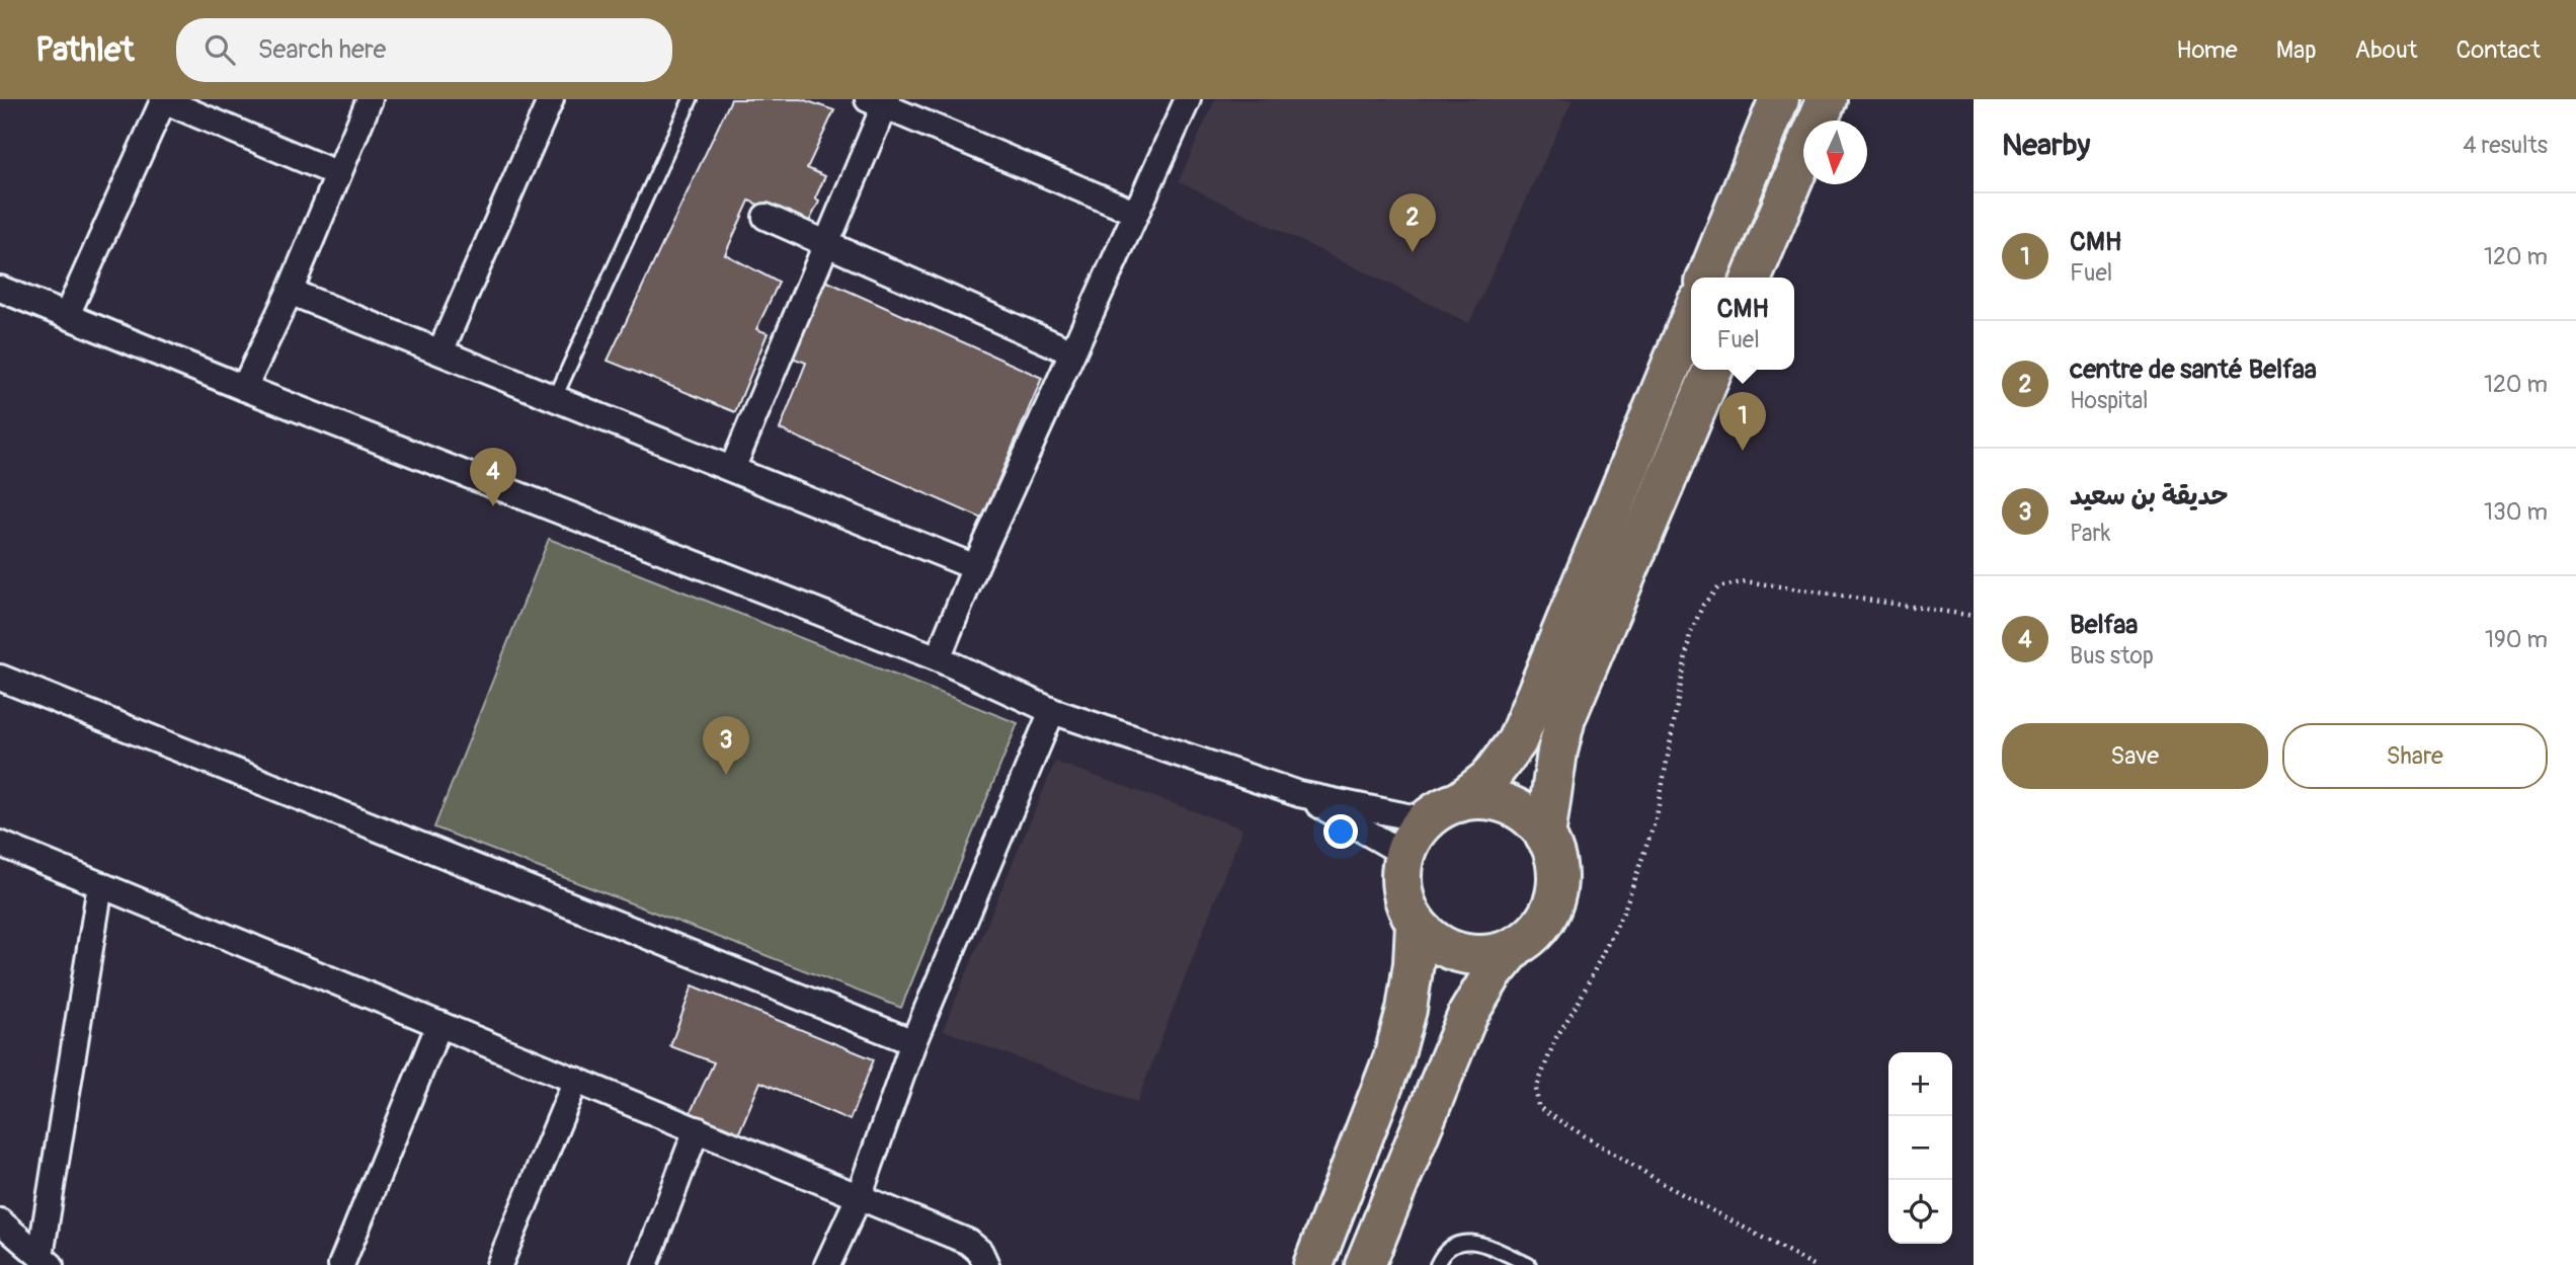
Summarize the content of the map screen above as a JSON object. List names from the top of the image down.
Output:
{
  "north": "bottom",
  "page": {
    "header": "Pathlet",
    "search": "Search here",
    "nav": [
      "Home",
      "Map",
      "About",
      "Contact"
    ],
    "heading": ["Nearby", "4 results"],
    "list": [
      {
        "mark": "1",
        "name": "CMH",
        "note": "Fuel",
        "value": "120 m"
      },
      {
        "mark": "2",
        "name": "centre de santé Belfaa",
        "note": "Hospital",
        "value": "120 m"
      },
      {
        "mark": "3",
        "name": "حديقة بن سعيد",
        "note": "Park",
        "value": "130 m"
      },
      {
        "mark": "4",
        "name": "Belfaa",
        "note": "Bus stop",
        "value": "190 m"
      }
    ],
    "pins": [
      "2",
      "1",
      "4",
      "3"
    ],
    "popup": ["CMH", "Fuel"],
    "buttons": ["Save", "Share"],
    "map_buttons": ["+", "−"]
  }
}
